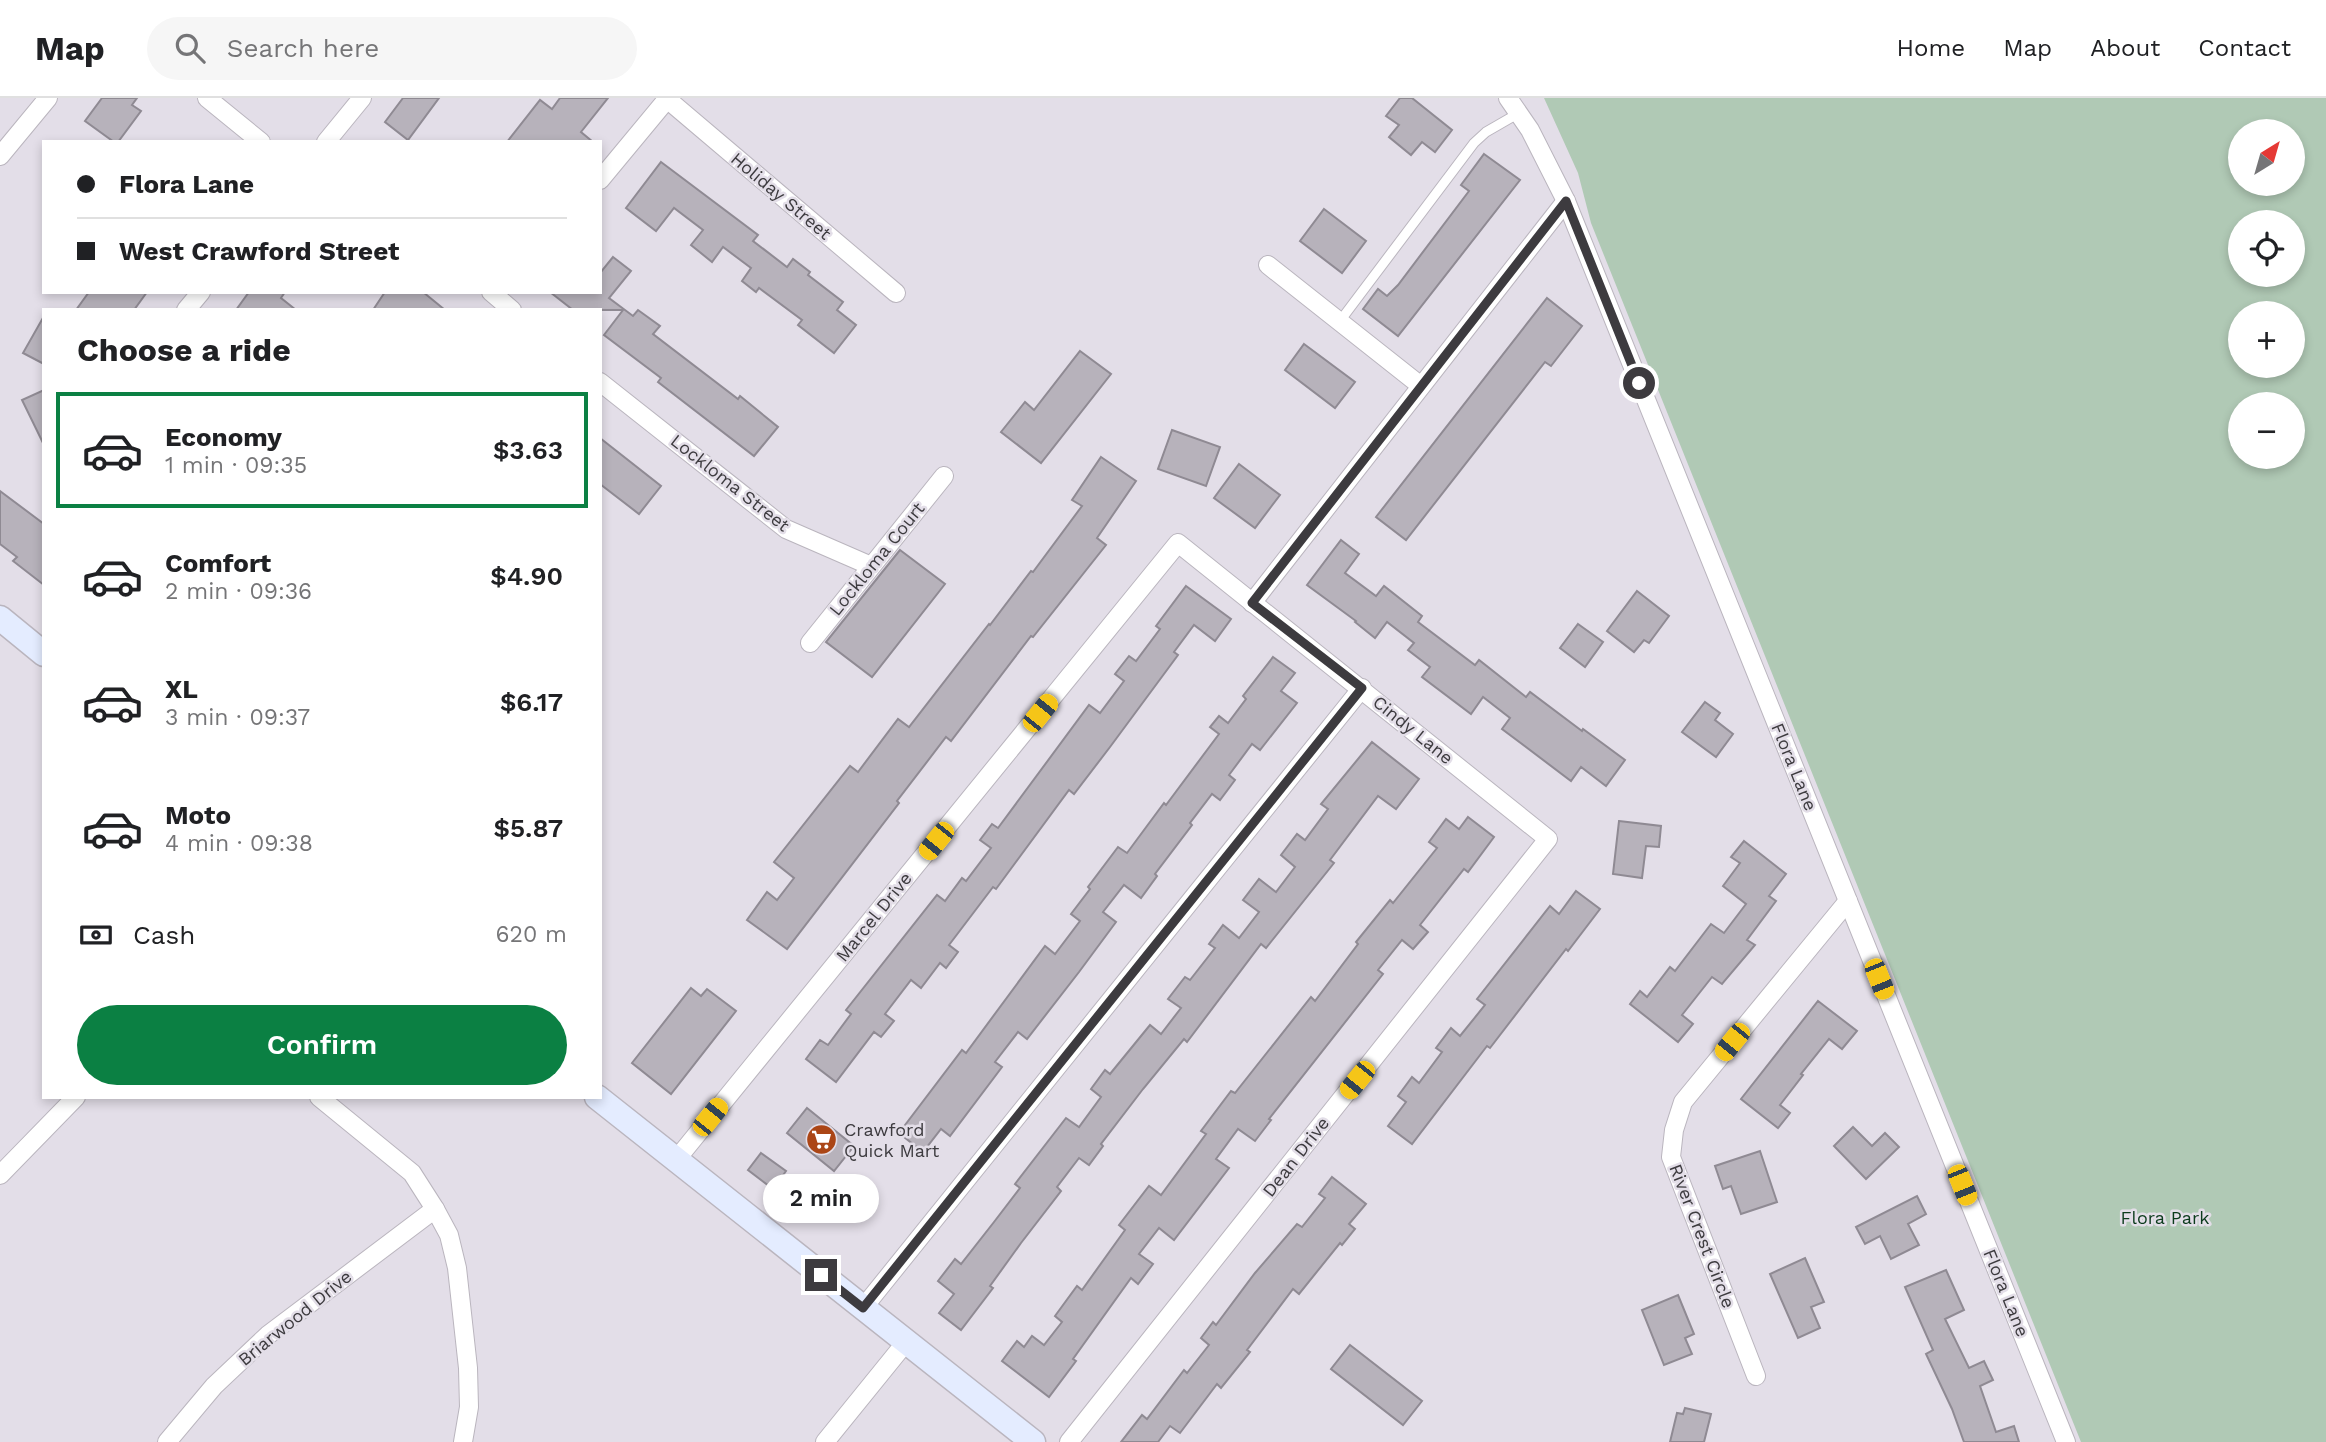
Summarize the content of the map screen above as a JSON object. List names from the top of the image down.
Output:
{
  "streets": {
    "street": [
      "Holiday Street",
      "Lockloma Street",
      "Lockloma Court",
      "Cindy Lane",
      "Flora Lane",
      "Marcel Drive",
      "Dean Drive",
      "River Crest Circle",
      "Briarwood Drive"
    ]
  },
  "crossings": [
    ["Lockloma Street", "Lockloma Court"],
    ["Cindy Lane", "Marcel Drive"],
    ["Cindy Lane", "Dean Drive"],
    ["Flora Lane", "River Crest Circle"]
  ],
  "parks": ["Flora Park"],
  "places": {
    "supermarket": ["Crawford Quick Mart"]
  },
  "north": "top right",
  "page": {
    "header": "Map",
    "search": "Search here",
    "nav": [
      "Home",
      "Map",
      "About",
      "Contact"
    ],
    "map_buttons": ["+", "−"],
    "banner": ["Flora Lane", "West Crawford Street"],
    "heading": "Choose a ride",
    "list": [
      {
        "name": "Economy",
        "note": "1 min · 09:35",
        "value": "$3.63"
      },
      {
        "name": "Comfort",
        "note": "2 min · 09:36",
        "value": "$4.90"
      },
      {
        "name": "XL",
        "note": "3 min · 09:37",
        "value": "$6.17"
      },
      {
        "name": "Moto",
        "note": "4 min · 09:38",
        "value": "$5.87"
      }
    ],
    "pay": ["Cash", "620 m"],
    "buttons": "Confirm",
    "bubble": "2 min"
  }
}
